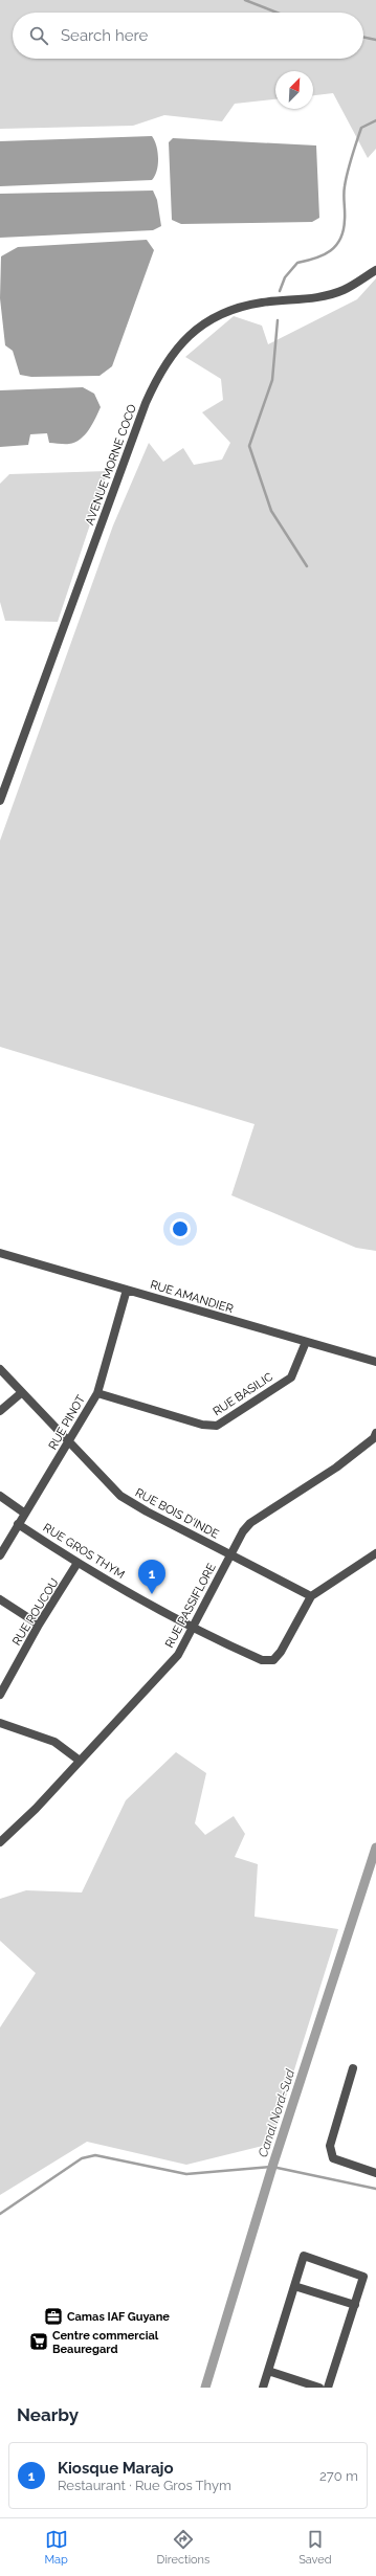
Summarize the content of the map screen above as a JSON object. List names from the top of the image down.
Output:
{
  "streets": {
    "street": [
      "AVENUE MORNE COCO",
      "RUE AMANDIER",
      "RUE BASILIC",
      "RUE PINOT",
      "RUE BOIS D'INDE",
      "RUE GROS THYM",
      "RUE PASSIFLORE",
      "RUE ROUCOU"
    ]
  },
  "crossings": [
    ["RUE AMANDIER", "RUE BASILIC"],
    ["RUE AMANDIER", "RUE PINOT"],
    ["RUE BASILIC", "RUE PINOT"],
    ["RUE PINOT", "RUE BOIS D'INDE"],
    ["RUE PINOT", "RUE GROS THYM"],
    ["RUE BOIS D'INDE", "RUE GROS THYM"],
    ["RUE BOIS D'INDE", "RUE PASSIFLORE"],
    ["RUE GROS THYM", "RUE PASSIFLORE"],
    ["RUE GROS THYM", "RUE ROUCOU"]
  ],
  "water": ["Canal Nord-Sud"],
  "places": {
    "office": ["Camas IAF Guyane"],
    "supermarket": ["Centre commercial Beauregard"]
  },
  "north": "top right",
  "page": {
    "search": "Search here",
    "pins": "1",
    "heading": "Nearby",
    "list": [
      {
        "mark": "1",
        "name": "Kiosque Marajo",
        "note": "Restaurant · Rue Gros Thym",
        "value": "270 m"
      }
    ],
    "nav": ["Map", "Directions", "Saved"]
  }
}
